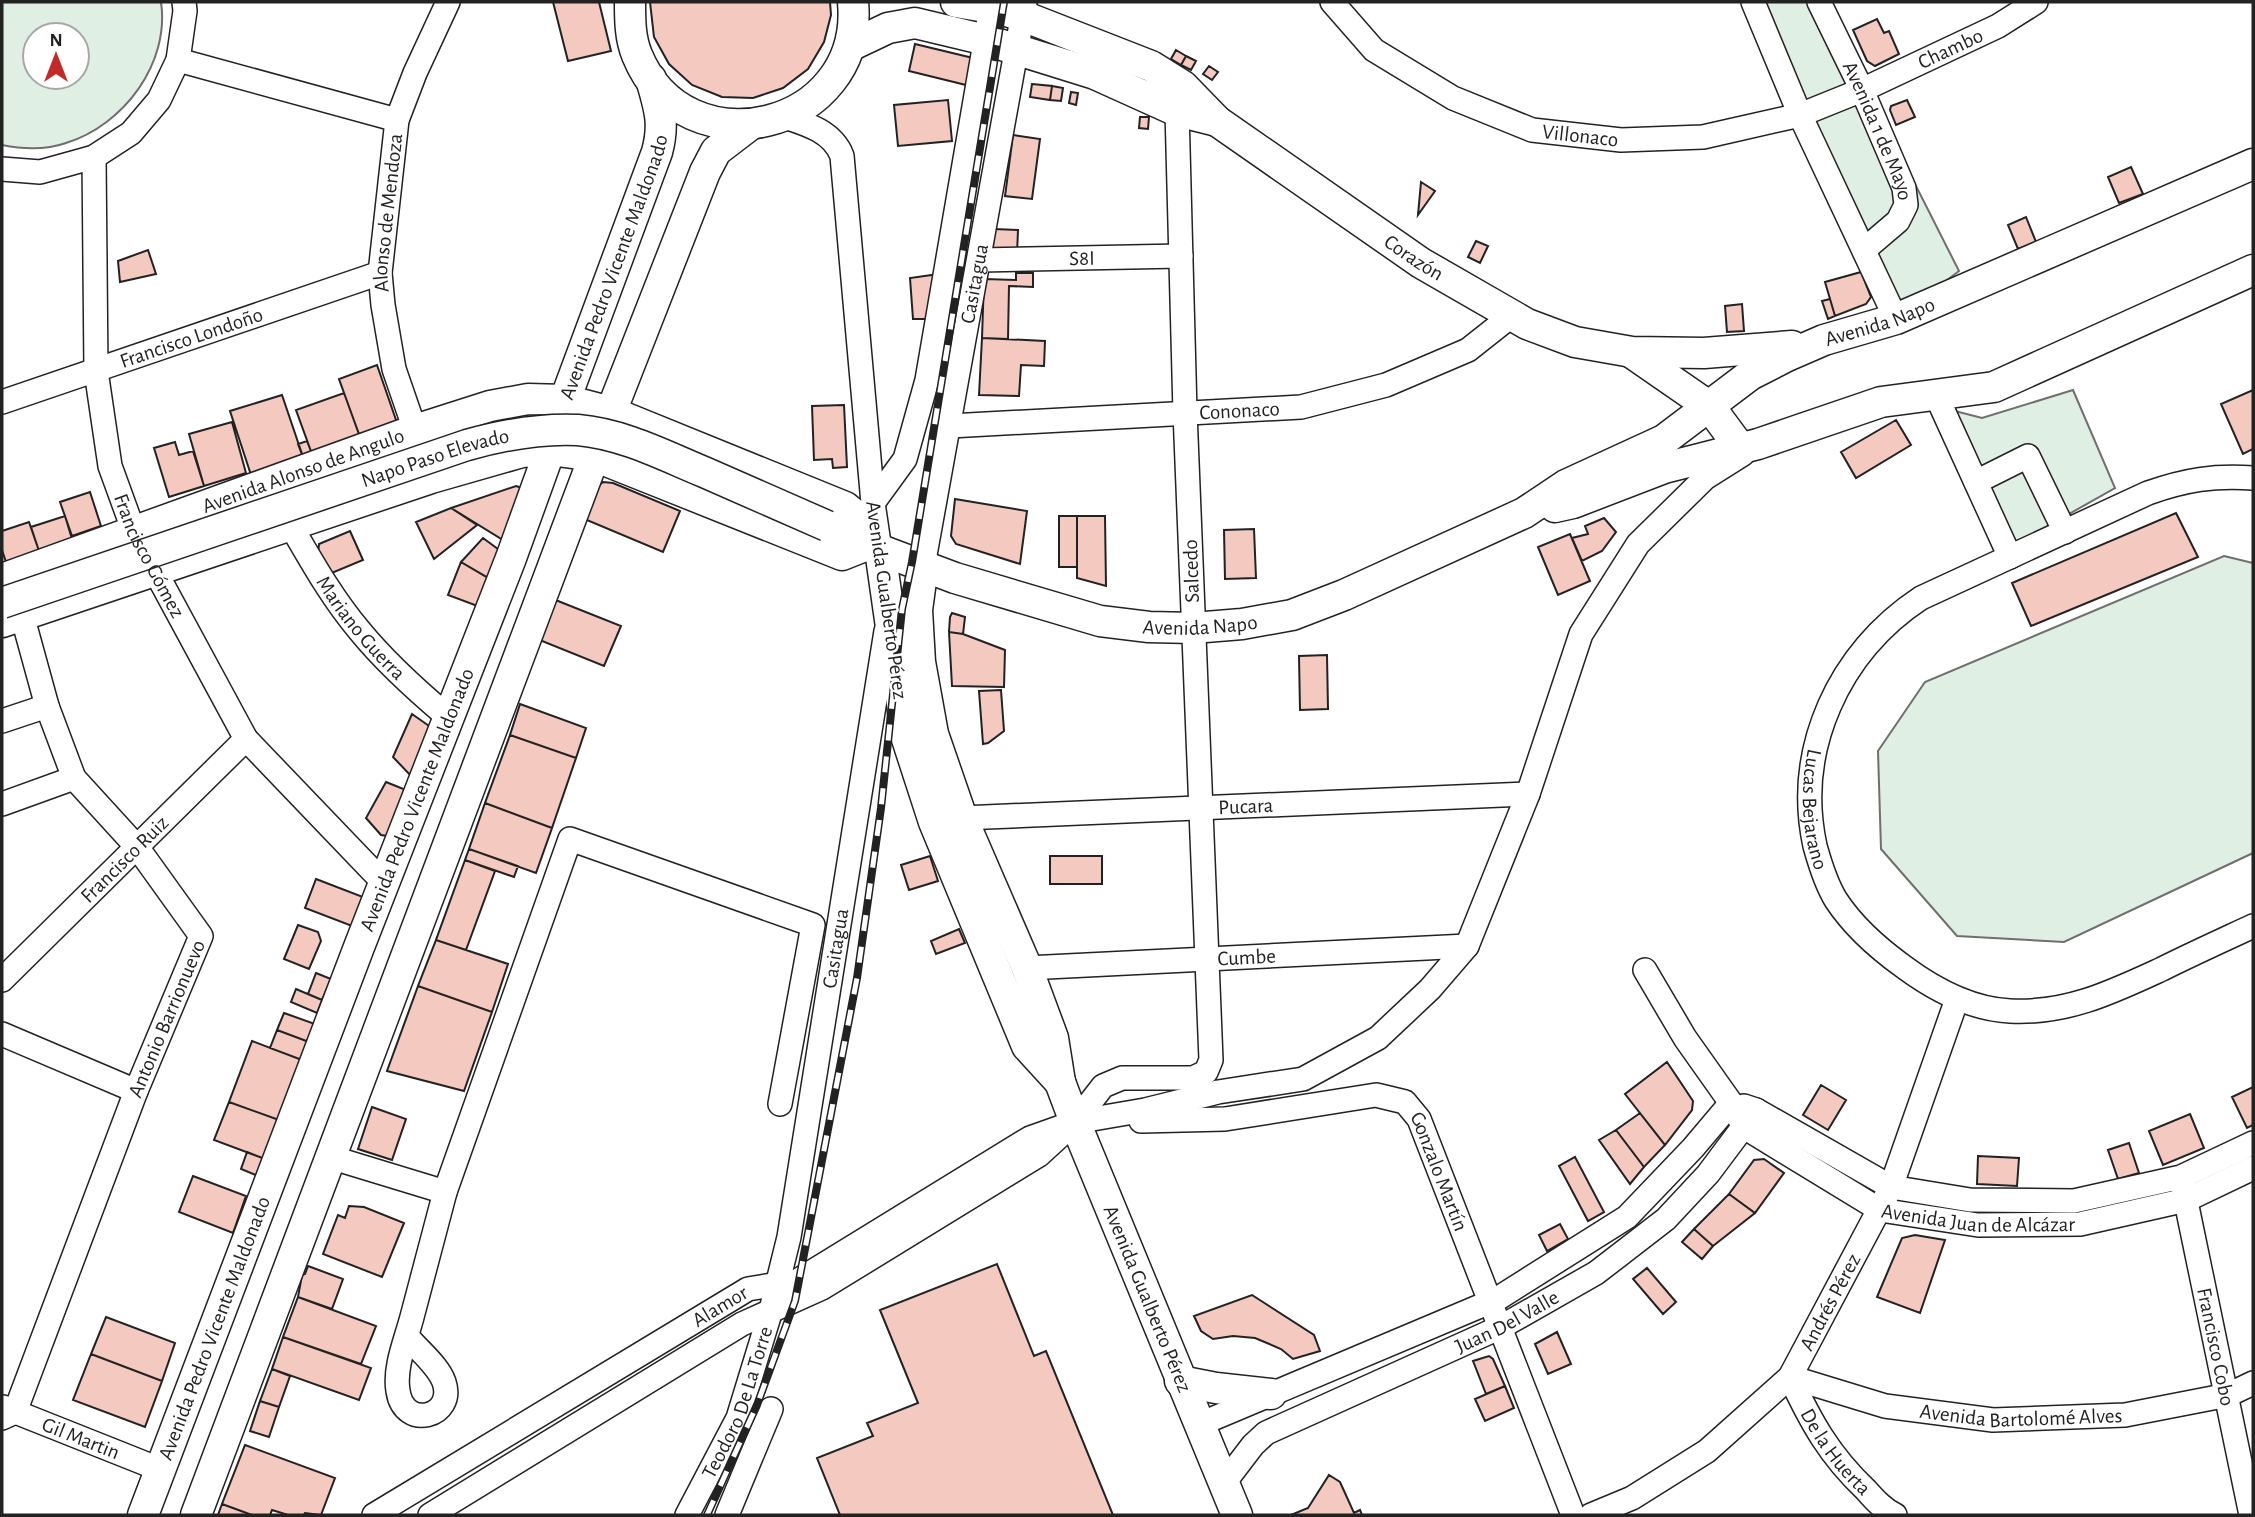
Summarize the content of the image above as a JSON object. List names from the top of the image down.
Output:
{
  "streets": {
    "main road": [
      "Corazón",
      "Avenida Pedro Vicente Maldonado",
      "Avenida Napo",
      "Napo Paso Elevado",
      "Avenida Alonso de Angulo",
      "Avenida Gualberto Pérez"
    ],
    "street": [
      "Chambo",
      "Avenida 1 de Mayo",
      "Villonaco",
      "Alonso de Mendoza",
      "S8I",
      "Casitagua",
      "Francisco Londoño",
      "Cononaco",
      "Francisco Gómez",
      "Salcedo",
      "Mariano Guerra",
      "Pucara",
      "Lucas Bejarano",
      "Francisco Ruiz",
      "Cumbe",
      "Antonio Barrionuevo",
      "Gonzalo Martín",
      "Avenida Juan de Alcázar",
      "Andrés Pérez",
      "Alamor",
      "Juan Del Valle",
      "Francisco Cobo",
      "Teodoro De La Torre",
      "Avenida Bartolomé Alves",
      "Gil Martin",
      "De la Huerta"
    ]
  },
  "crossings": [
    ["Chambo", "Avenida 1 de Mayo"],
    ["Chambo", "Villonaco"],
    ["Avenida 1 de Mayo", "Villonaco"],
    ["Alonso de Mendoza", "Francisco Londoño"],
    ["Alonso de Mendoza", "Avenida Alonso de Angulo"],
    ["Corazón", "Casitagua"],
    ["Corazón", "Avenida Napo"],
    ["Corazón", "Cononaco"],
    ["Corazón", "Salcedo"],
    ["S8I", "Casitagua"],
    ["S8I", "Salcedo"],
    ["Avenida Pedro Vicente Maldonado", "Avenida Alonso de Angulo"],
    ["Avenida Pedro Vicente Maldonado", "Francisco Gómez"],
    ["Avenida Pedro Vicente Maldonado", "Mariano Guerra"],
    ["Avenida Pedro Vicente Maldonado", "Gil Martin"],
    ["Casitagua", "Avenida Napo"],
    ["Casitagua", "Cononaco"],
    ["Casitagua", "Avenida Gualberto Pérez"],
    ["Casitagua", "Alamor"],
    ["Casitagua", "Teodoro De La Torre"],
    ["Avenida Napo", "Napo Paso Elevado"],
    ["Avenida Napo", "Salcedo"],
    ["Avenida Napo", "Avenida Gualberto Pérez"],
    ["Francisco Londoño", "Francisco Gómez"],
    ["Cononaco", "Salcedo"],
    ["Napo Paso Elevado", "Avenida Gualberto Pérez"],
    ["Napo Paso Elevado", "Antonio Barrionuevo"],
    ["Avenida Alonso de Angulo", "Francisco Gómez"],
    ["Francisco Gómez", "Francisco Ruiz"],
    ["Salcedo", "Pucara"],
    ["Salcedo", "Cumbe"],
    ["Salcedo", "Alamor"],
    ["Avenida Gualberto Pérez", "Pucara"],
    ["Avenida Gualberto Pérez", "Cumbe"],
    ["Avenida Gualberto Pérez", "Gonzalo Martín"],
    ["Avenida Gualberto Pérez", "Alamor"],
    ["Avenida Gualberto Pérez", "Juan Del Valle"],
    ["Lucas Bejarano", "Andrés Pérez"],
    ["Francisco Ruiz", "Antonio Barrionuevo"],
    ["Antonio Barrionuevo", "Gil Martin"],
    ["Gonzalo Martín", "Alamor"],
    ["Gonzalo Martín", "Juan Del Valle"],
    ["Avenida Juan de Alcázar", "Andrés Pérez"],
    ["Avenida Juan de Alcázar", "Juan Del Valle"],
    ["Avenida Juan de Alcázar", "Francisco Cobo"],
    ["Andrés Pérez", "Avenida Bartolomé Alves"],
    ["Andrés Pérez", "De la Huerta"],
    ["Alamor", "Teodoro De La Torre"],
    ["Francisco Cobo", "Avenida Bartolomé Alves"],
    ["Avenida Bartolomé Alves", "De la Huerta"]
  ],
  "north": "top"
}
